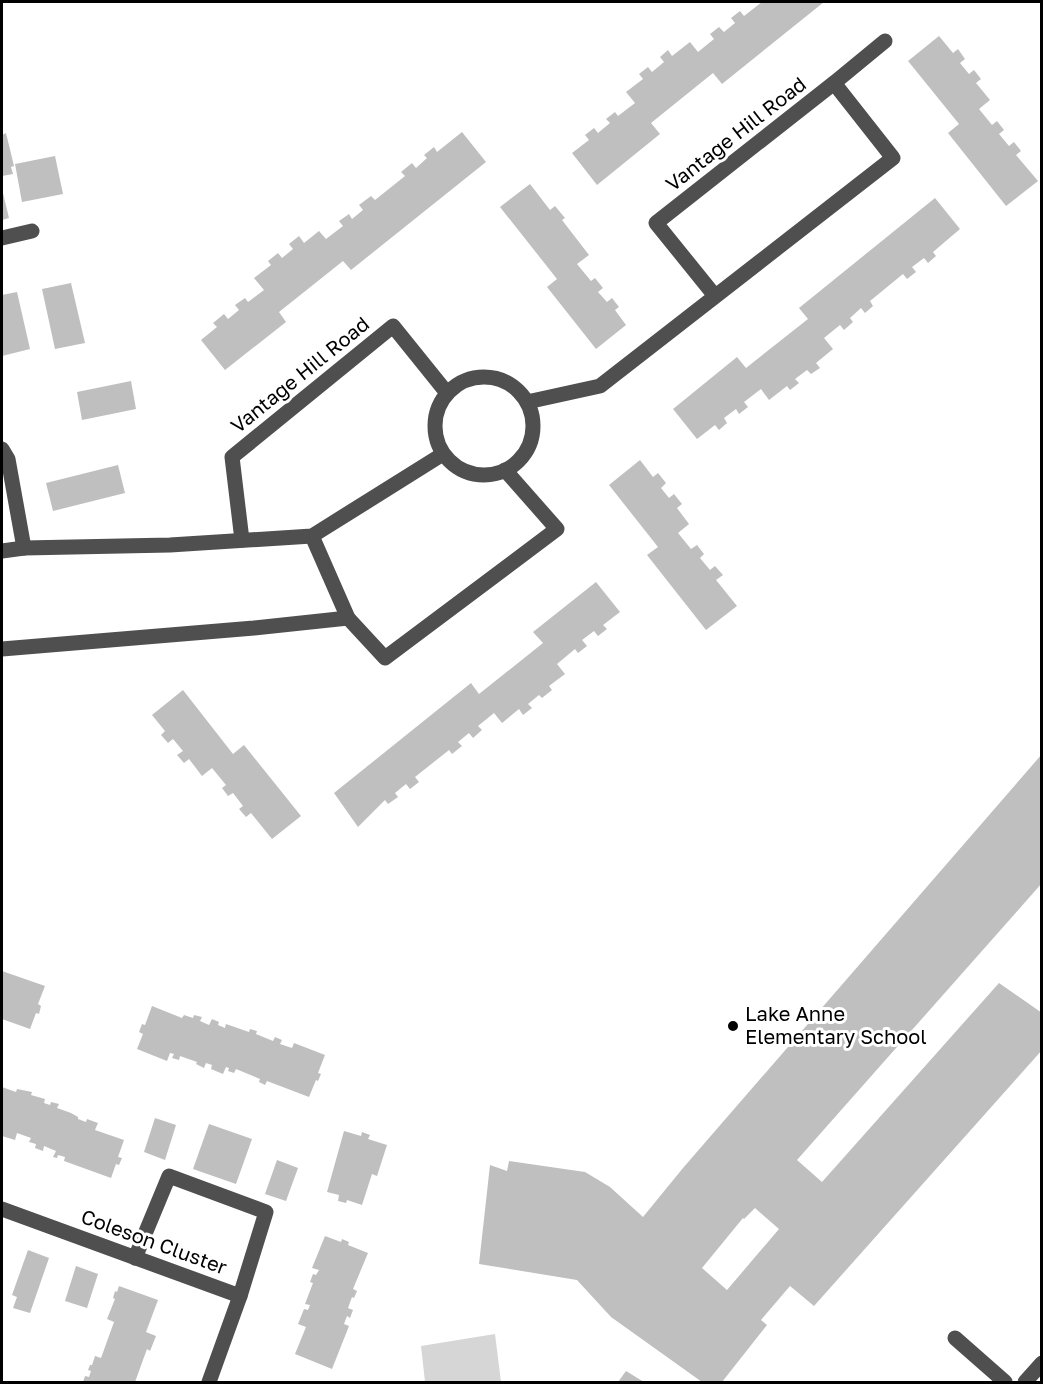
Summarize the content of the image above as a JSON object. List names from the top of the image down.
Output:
{
  "streets": {
    "street": ["Vantage Hill Road", "Coleson Cluster"]
  },
  "places": ["Lake Anne Elementary School"]
}
